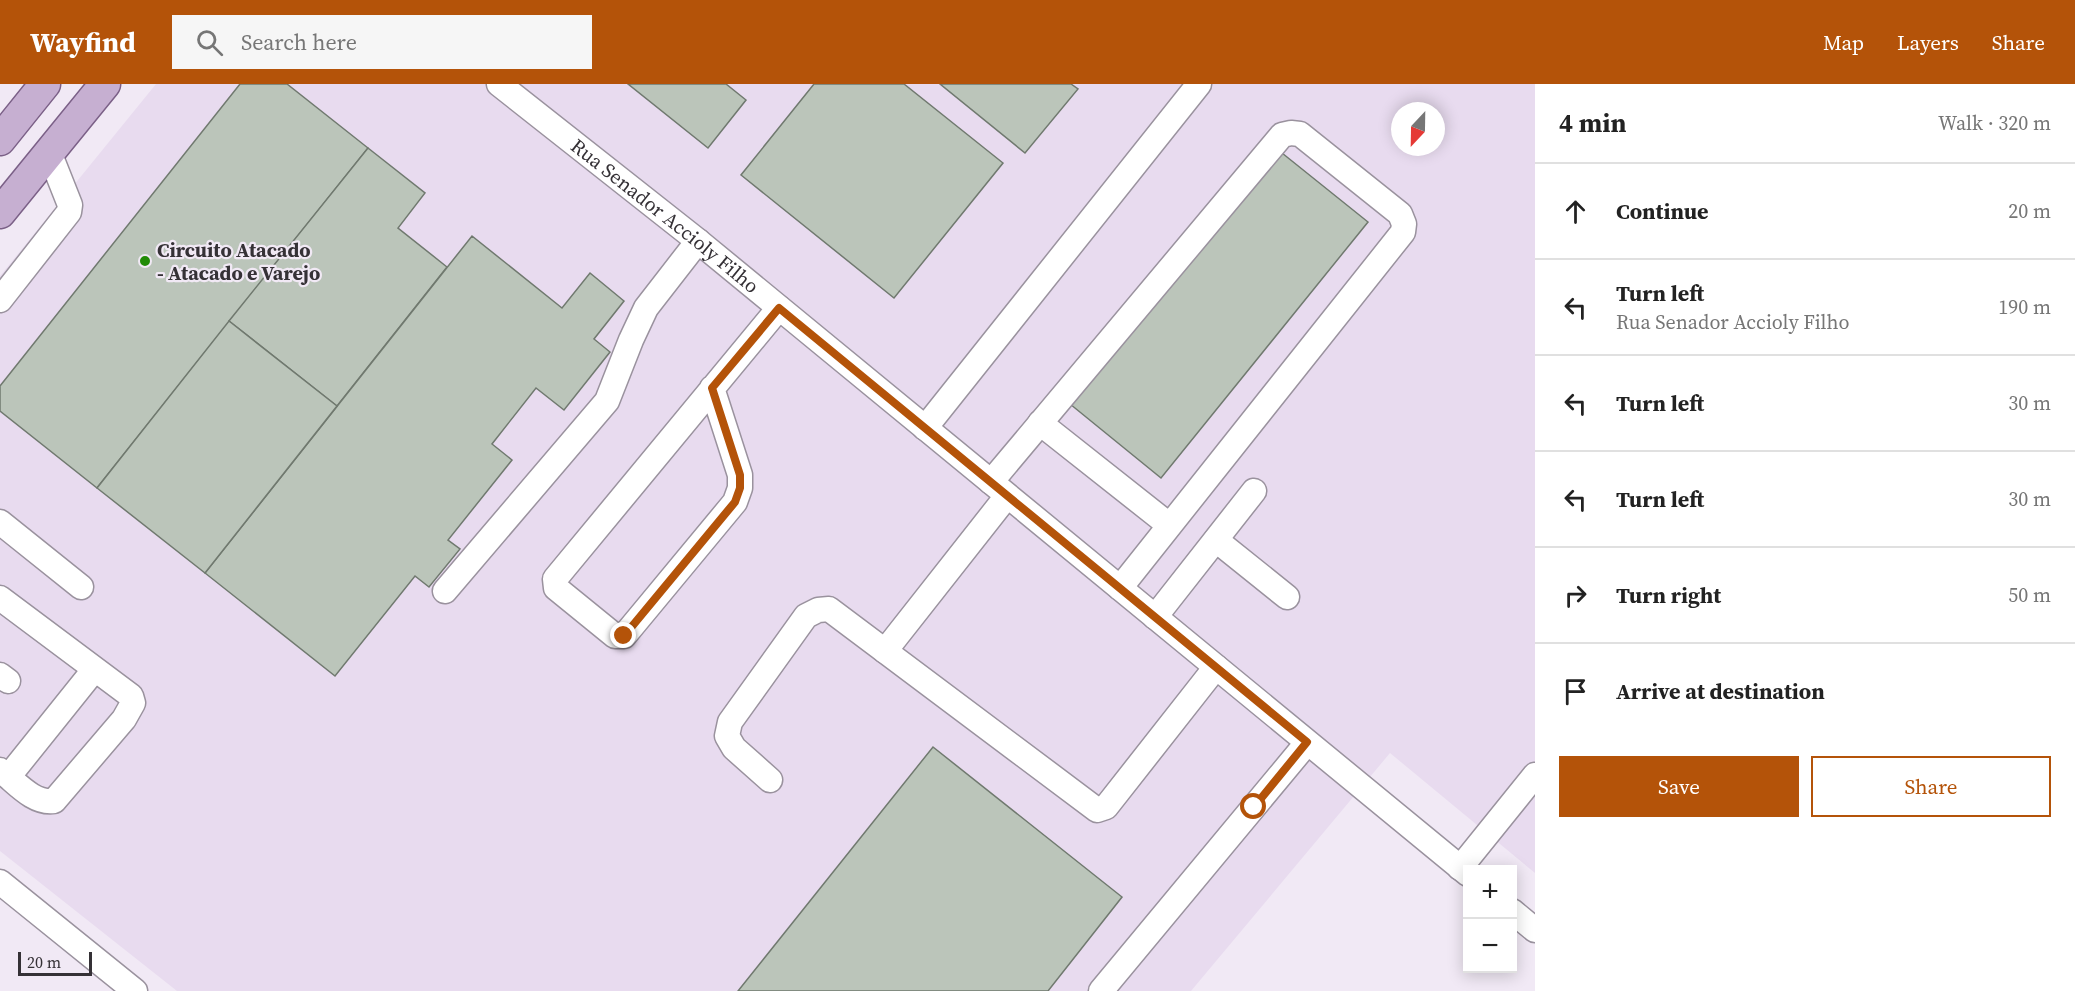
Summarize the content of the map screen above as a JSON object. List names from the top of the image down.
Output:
{
  "streets": {
    "street": ["Rua Senador Accioly Filho"]
  },
  "places": ["Circuito Atacado - Atacado e Varejo"],
  "scale_bar": "20 m",
  "north": "bottom",
  "page": {
    "header": "Wayfind",
    "search": "Search here",
    "nav": ["Map", "Layers", "Share"],
    "heading": ["4 min", "Walk · 320 m"],
    "list": [
      ["Continue", "20 m"],
      ["Turn left", "Rua Senador Accioly Filho", "190 m"],
      ["Turn left", "30 m"],
      ["Turn left", "30 m"],
      ["Turn right", "50 m"],
      "Arrive at destination"
    ],
    "buttons": ["Save", "Share"],
    "map_buttons": ["+", "−"],
    "scale": "20 m"
  }
}
